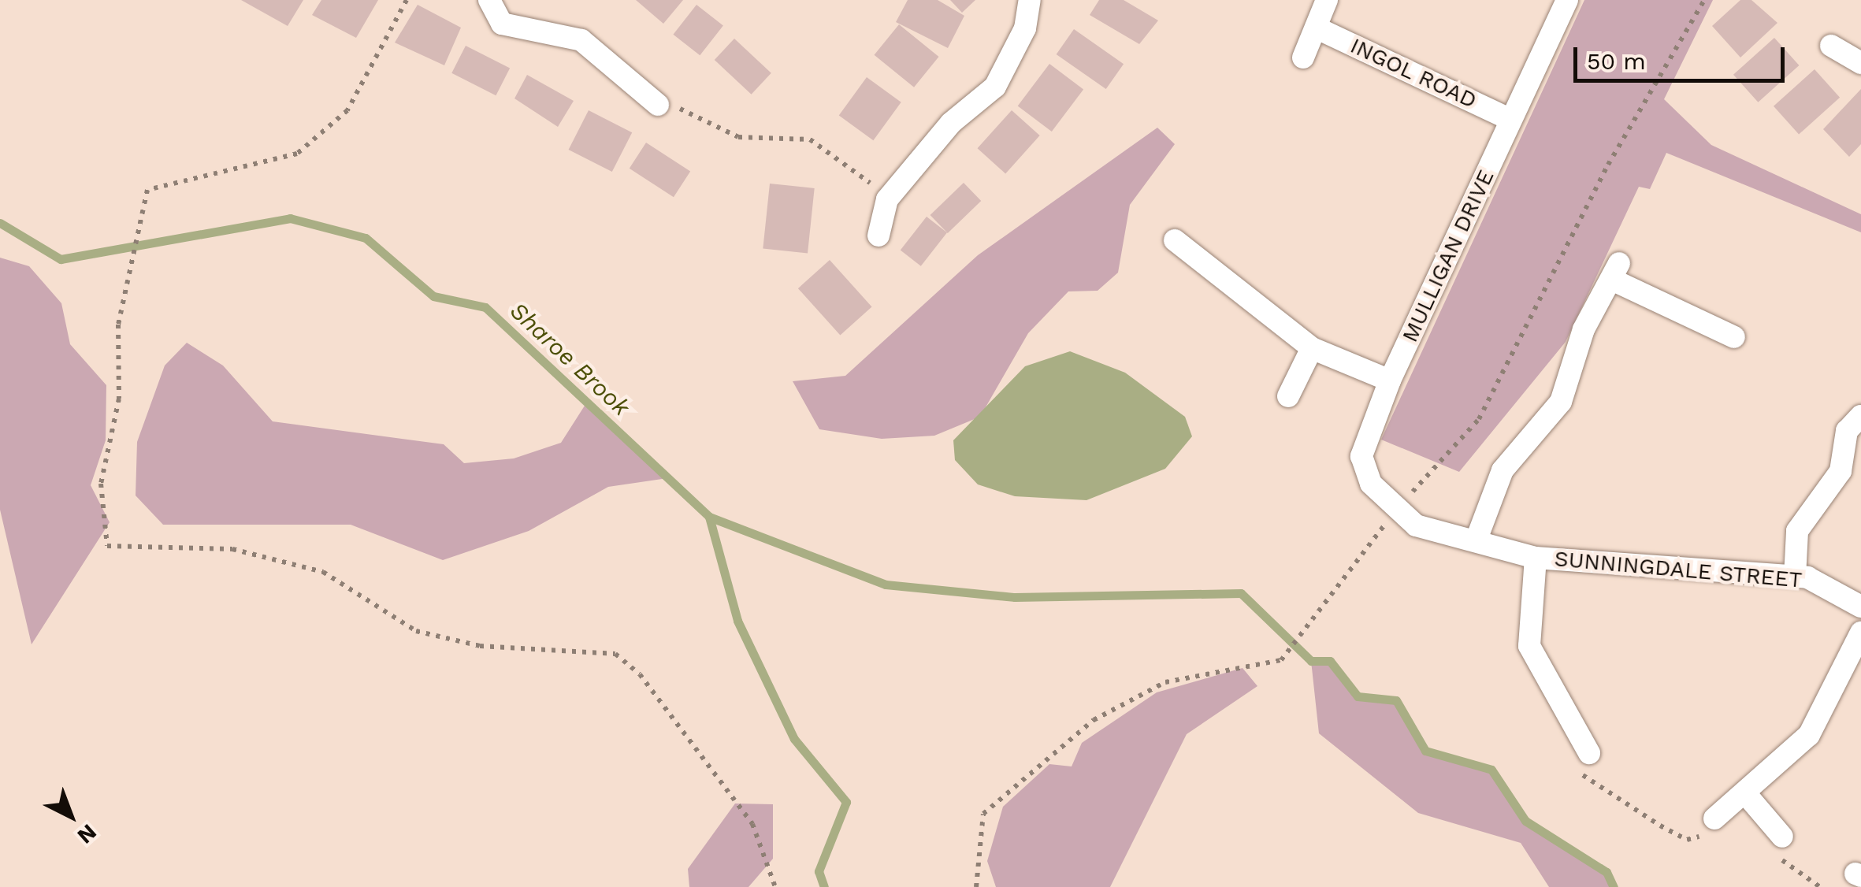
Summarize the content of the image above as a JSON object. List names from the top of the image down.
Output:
{
  "streets": {
    "street": ["INGOL ROAD", "MULLIGAN DRIVE", "SUNNINGDALE STREET"]
  },
  "crossings": [
    ["INGOL ROAD", "MULLIGAN DRIVE"],
    ["MULLIGAN DRIVE", "SUNNINGDALE STREET"]
  ],
  "water": ["Sharoe Brook"],
  "scale_bar": "50 m",
  "north": "bottom right"
}
